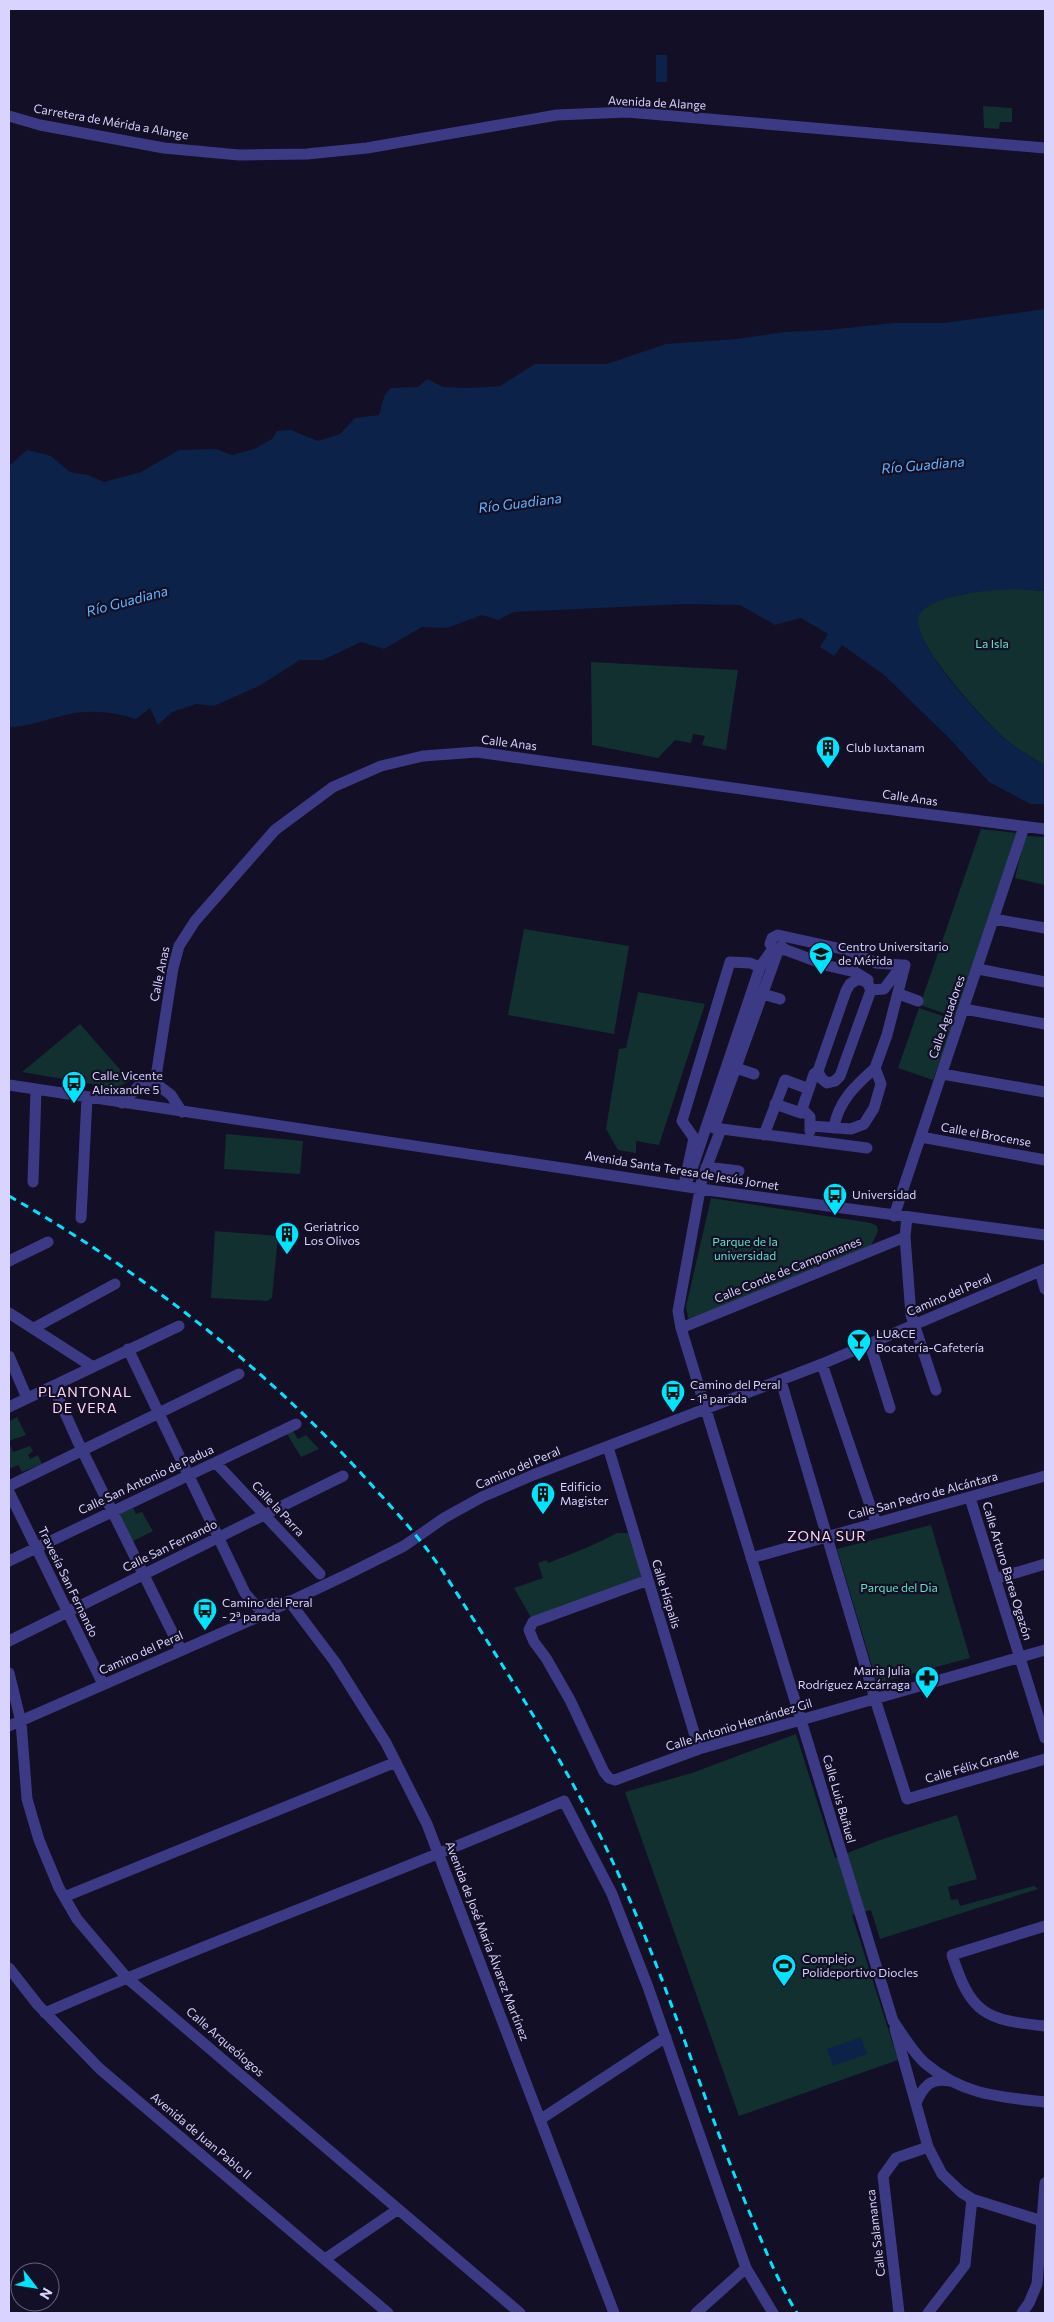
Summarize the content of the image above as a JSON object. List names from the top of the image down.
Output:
{
  "streets": {
    "street": [
      "Avenida de Alange",
      "Carretera de Mérida a Alange",
      "Calle Anas",
      "Calle Aguadores",
      "Calle el Brocense",
      "Avenida Santa Teresa de Jesús Jornet",
      "Calle Conde de Campomanes",
      "Camino del Peral",
      "Calle San Antonio de Padua",
      "Calle San Pedro de Alcántara",
      "Calle la Parra",
      "Calle San Fernando",
      "Calle Arturo Barea Ogazón",
      "Travesía San Fernando",
      "Calle Híspalis",
      "Calle Antonio Hernández Gil",
      "Calle Félix Grande",
      "Calle Luis Buñuel",
      "Avenida de José María Álvarez Martínez",
      "Calle Arqueólogos",
      "Avenida de Juan Pablo II",
      "Calle Salamanca"
    ]
  },
  "crossings": [
    ["Avenida de Alange", "Carretera de Mérida a Alange"],
    ["Calle Anas", "Calle Aguadores"],
    ["Calle Aguadores", "Calle el Brocense"],
    ["Calle Aguadores", "Avenida Santa Teresa de Jesús Jornet"],
    ["Avenida Santa Teresa de Jesús Jornet", "Calle Luis Buñuel"],
    ["Calle Conde de Campomanes", "Calle Luis Buñuel"],
    ["Camino del Peral", "Travesía San Fernando"],
    ["Camino del Peral", "Calle Híspalis"],
    ["Camino del Peral", "Calle Luis Buñuel"],
    ["Camino del Peral", "Avenida de José María Álvarez Martínez"],
    ["Camino del Peral", "Calle Arqueólogos"],
    ["Calle San Antonio de Padua", "Calle la Parra"],
    ["Calle San Antonio de Padua", "Travesía San Fernando"],
    ["Calle San Pedro de Alcántara", "Calle Arturo Barea Ogazón"],
    ["Calle San Pedro de Alcántara", "Calle Luis Buñuel"],
    ["Calle la Parra", "Calle San Fernando"],
    ["Calle San Fernando", "Travesía San Fernando"],
    ["Calle Arturo Barea Ogazón", "Calle Antonio Hernández Gil"],
    ["Calle Híspalis", "Calle Antonio Hernández Gil"],
    ["Calle Antonio Hernández Gil", "Calle Félix Grande"],
    ["Calle Antonio Hernández Gil", "Calle Luis Buñuel"]
  ],
  "districts": ["PLANTONAL DE VERA", "ZONA SUR"],
  "water": ["Río Guadiana"],
  "parks": ["La Isla", "Parque de la universidad", "Parque del Dia"],
  "places": {
    "building": ["Club Iuxtanam", "Geriatrico Los Olivos", "Edificio Magister"],
    "school or university": ["Centro Universitario de Mérida"],
    "bus stop": [
      "Calle Vicente Aleixandre 5",
      "Universidad",
      "Camino del Peral - 1ª parada",
      "Camino del Peral - 2ª parada"
    ],
    "bar": ["LU&CE Bocatería-Cafetería"],
    "pharmacy": ["Maria Julia Rodríguez Azcárraga"],
    "sports": ["Complejo Polideportivo Diocles"]
  },
  "north": "bottom right"
}
